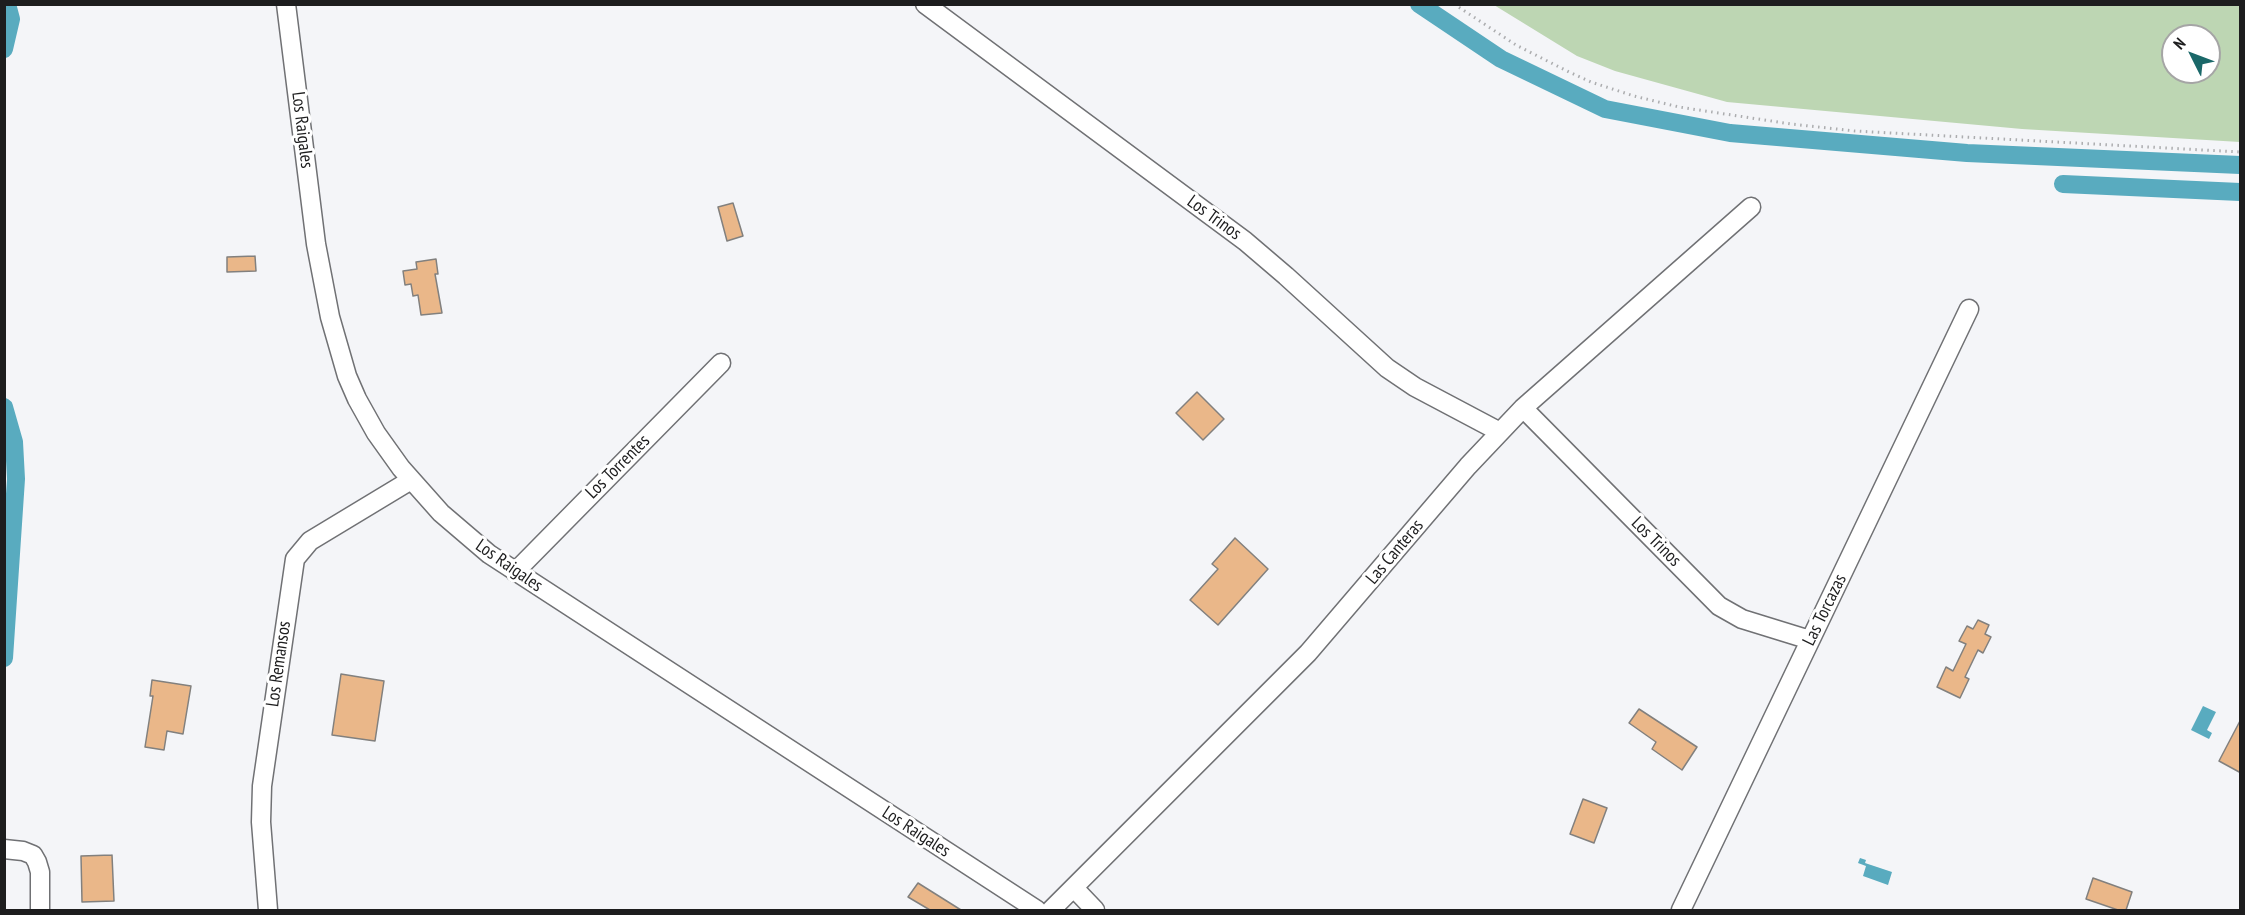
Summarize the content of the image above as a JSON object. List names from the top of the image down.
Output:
{
  "streets": {
    "street": [
      "Los Raigales",
      "Los Trinos",
      "Los Torrentes",
      "Las Canteras",
      "Las Torcazas",
      "Los Remansos"
    ]
  },
  "crossings": [
    ["Los Raigales", "Los Torrentes"],
    ["Los Raigales", "Los Remansos"],
    ["Los Trinos", "Las Canteras"],
    ["Los Trinos", "Las Torcazas"]
  ],
  "north": "top left"
}
